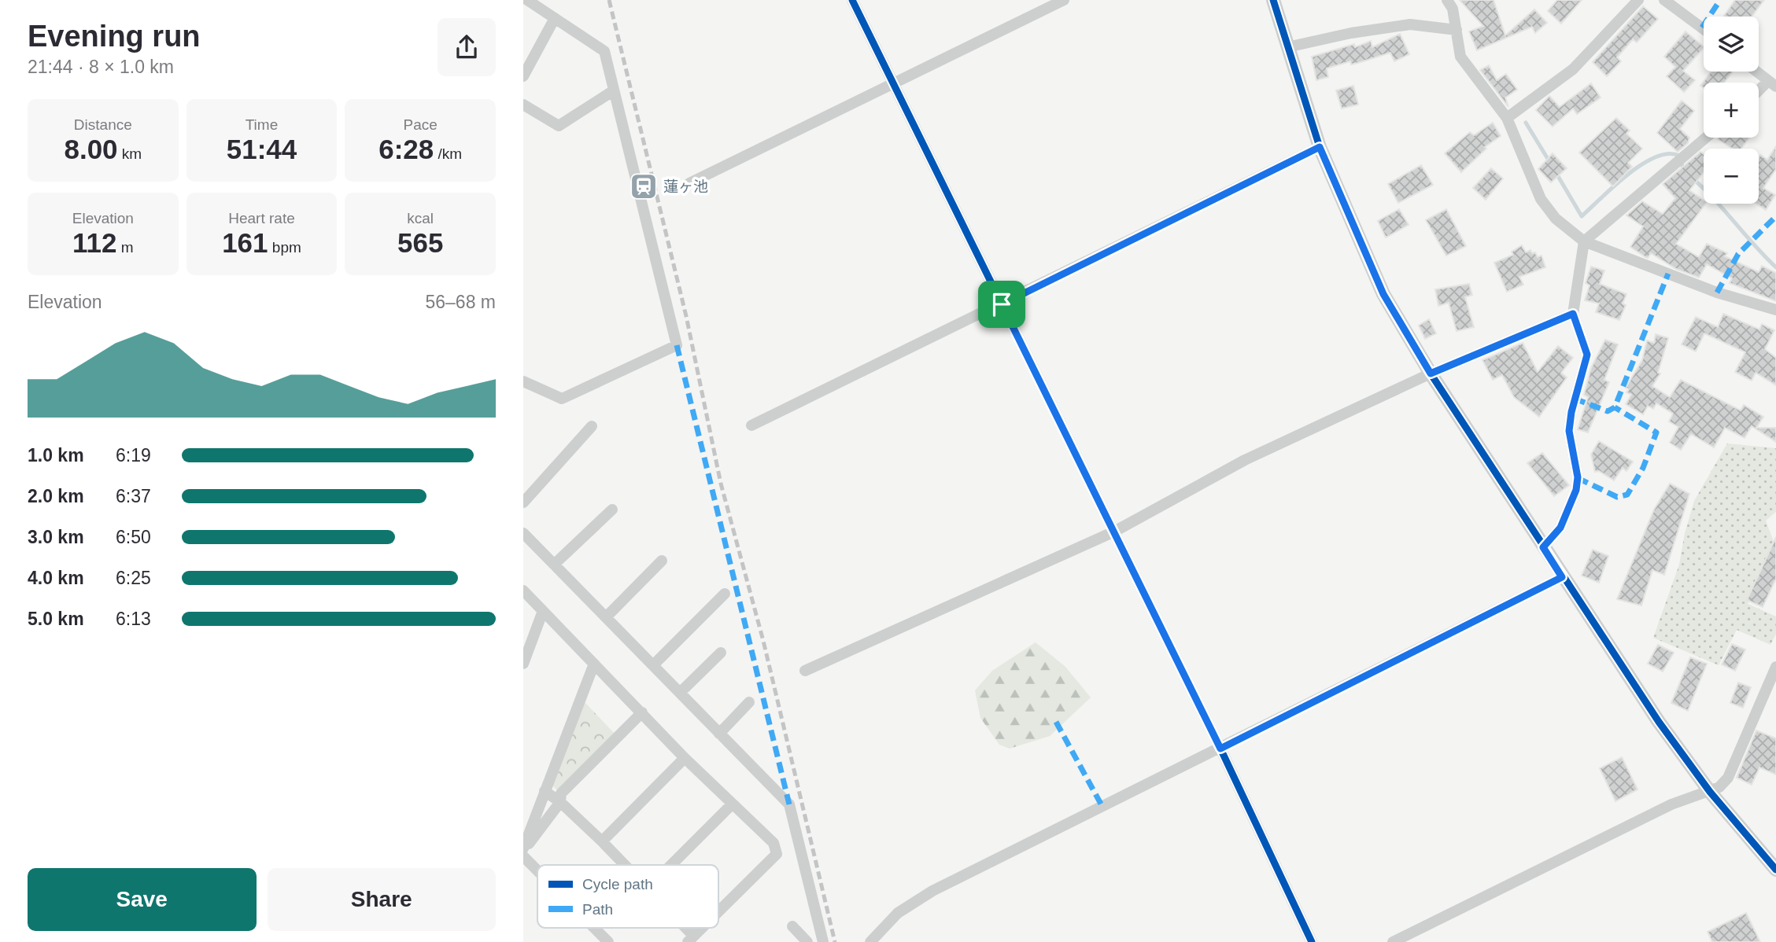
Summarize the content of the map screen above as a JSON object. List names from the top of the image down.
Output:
{
  "places": {
    "station": ["蓮ヶ池"]
  },
  "legend": ["Cycle path", "Path"],
  "page": {
    "heading": ["Evening run", "21:44 · 8 × 1.0 km"],
    "map_buttons": ["+", "−"],
    "stats": [
      ["Distance", "8.00 km"],
      ["Time", "51:44"],
      ["Pace", "6:28 /km"],
      ["Elevation", "112 m"],
      ["Heart rate", "161 bpm"],
      ["kcal", "565"]
    ],
    "chart": ["Elevation", "56–68 m"],
    "list": [
      {
        "name": "1.0 km",
        "note": "6:19"
      },
      {
        "name": "2.0 km",
        "note": "6:37"
      },
      {
        "name": "3.0 km",
        "note": "6:50"
      },
      {
        "name": "4.0 km",
        "note": "6:25"
      },
      {
        "name": "5.0 km",
        "note": "6:13"
      }
    ],
    "buttons": ["Save", "Share"]
  }
}
